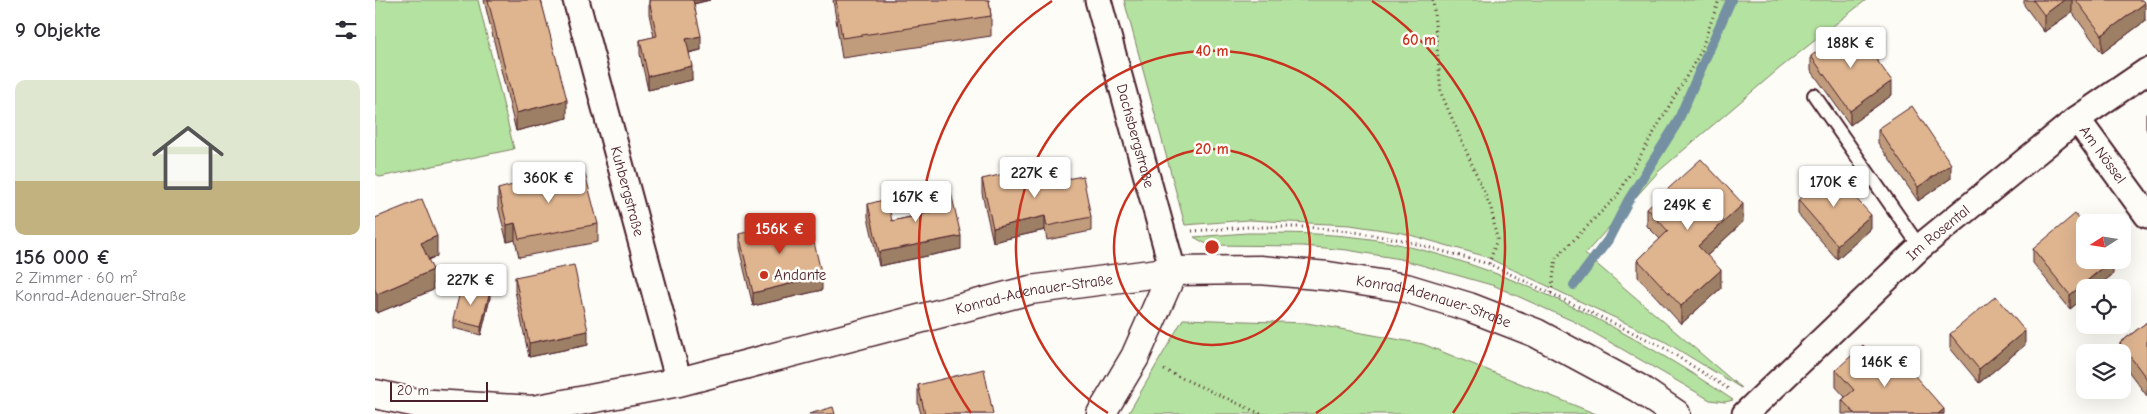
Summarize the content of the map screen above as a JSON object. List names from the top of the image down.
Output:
{
  "streets": {
    "main road": ["Konrad-Adenauer-Straße"],
    "street": [
      "Dachsbergstraße",
      "Am Nössel",
      "Kuhbergstraße",
      "Im Rosental"
    ]
  },
  "crossings": [
    ["Dachsbergstraße", "Konrad-Adenauer-Straße"],
    ["Am Nössel", "Im Rosental"],
    ["Kuhbergstraße", "Konrad-Adenauer-Straße"]
  ],
  "places": ["Andante"],
  "scale_bar": "20 m",
  "north": "left",
  "page": {
    "heading": "9 Objekte",
    "price": [
      "188K €",
      "227K €",
      "360K €",
      "170K €",
      "167K €",
      "249K €",
      "156K €",
      "227K €",
      "146K €"
    ],
    "list": [
      {
        "name": "156 000 €",
        "note": "2 Zimmer · 60 m² · Konrad-Adenauer-Straße"
      }
    ],
    "scale": "20 m"
  },
  "rings": ["60 m", "40 m", "20 m"]
}
